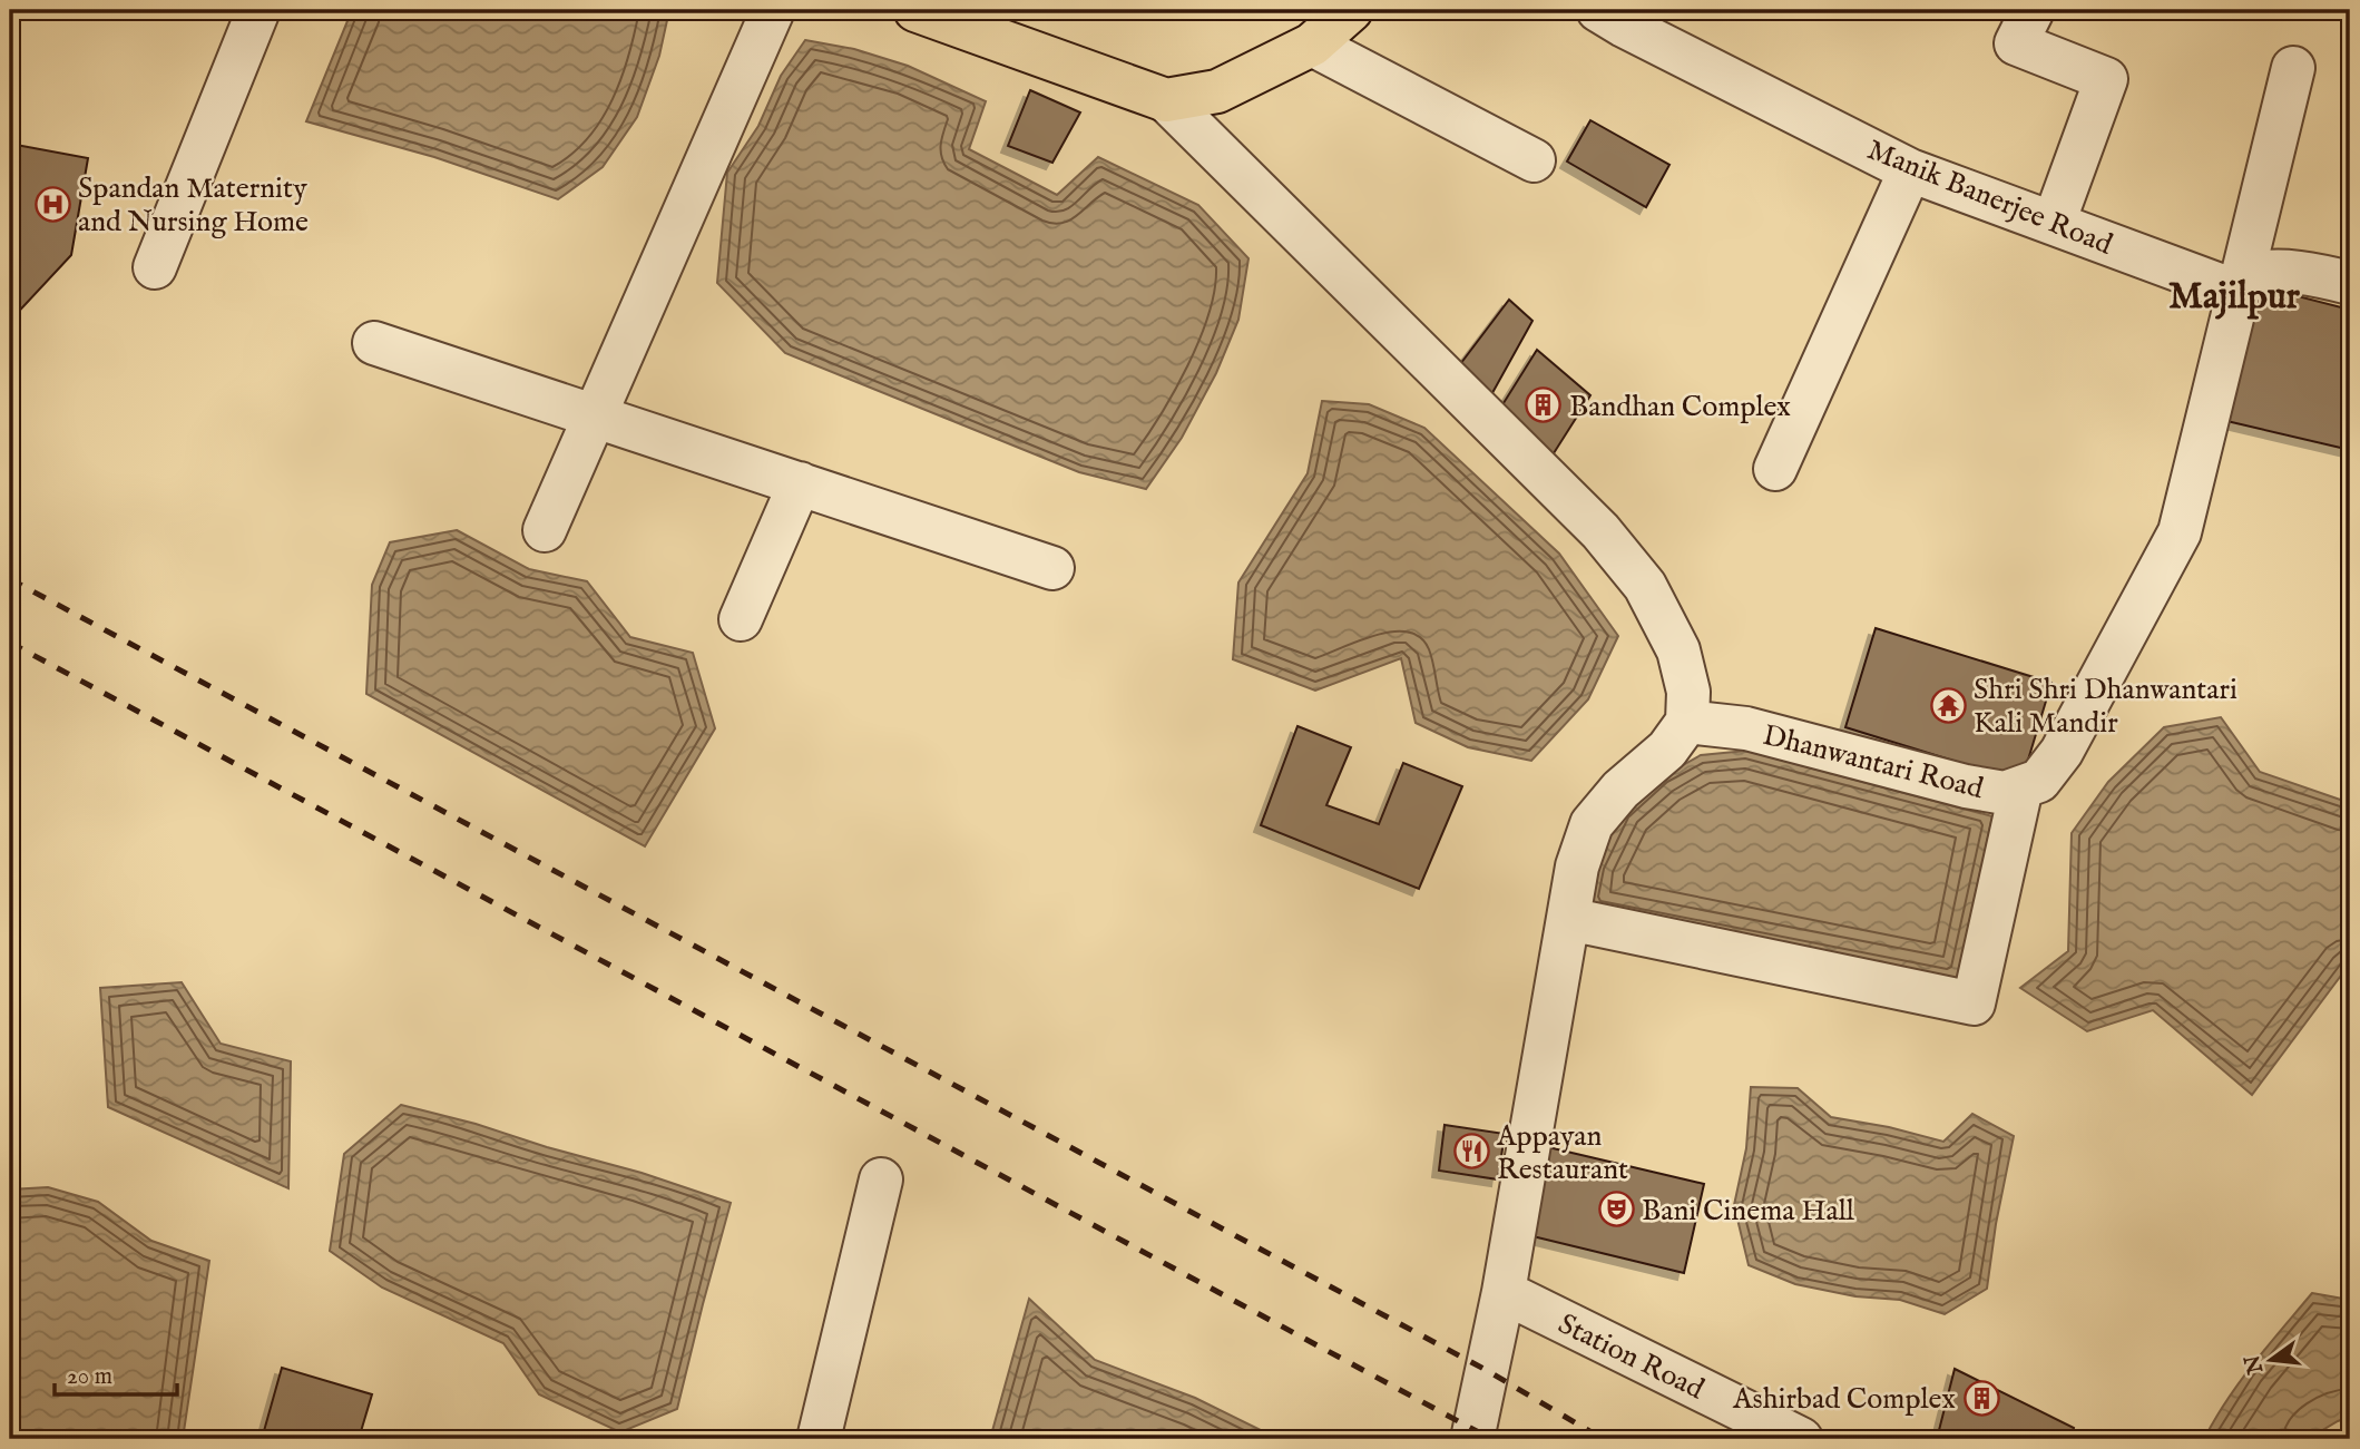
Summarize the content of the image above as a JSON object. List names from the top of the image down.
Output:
{
  "streets": {
    "street": ["Manik Banerjee Road", "Dhanwantari Road", "Station Road"]
  },
  "crossings": [
    ["Manik Banerjee Road", "Dhanwantari Road"]
  ],
  "districts": ["Majilpur"],
  "places": {
    "hospital": ["Spandan Maternity and Nursing Home"],
    "building": ["Bandhan Complex", "Ashirbad Complex"],
    "temple": ["Shri Shri Dhanwantari Kali Mandir"],
    "restaurant": ["Appayan Restaurant"],
    "theatre": ["Bani Cinema Hall"]
  },
  "scale_bar": "20 m",
  "north": "left"
}
